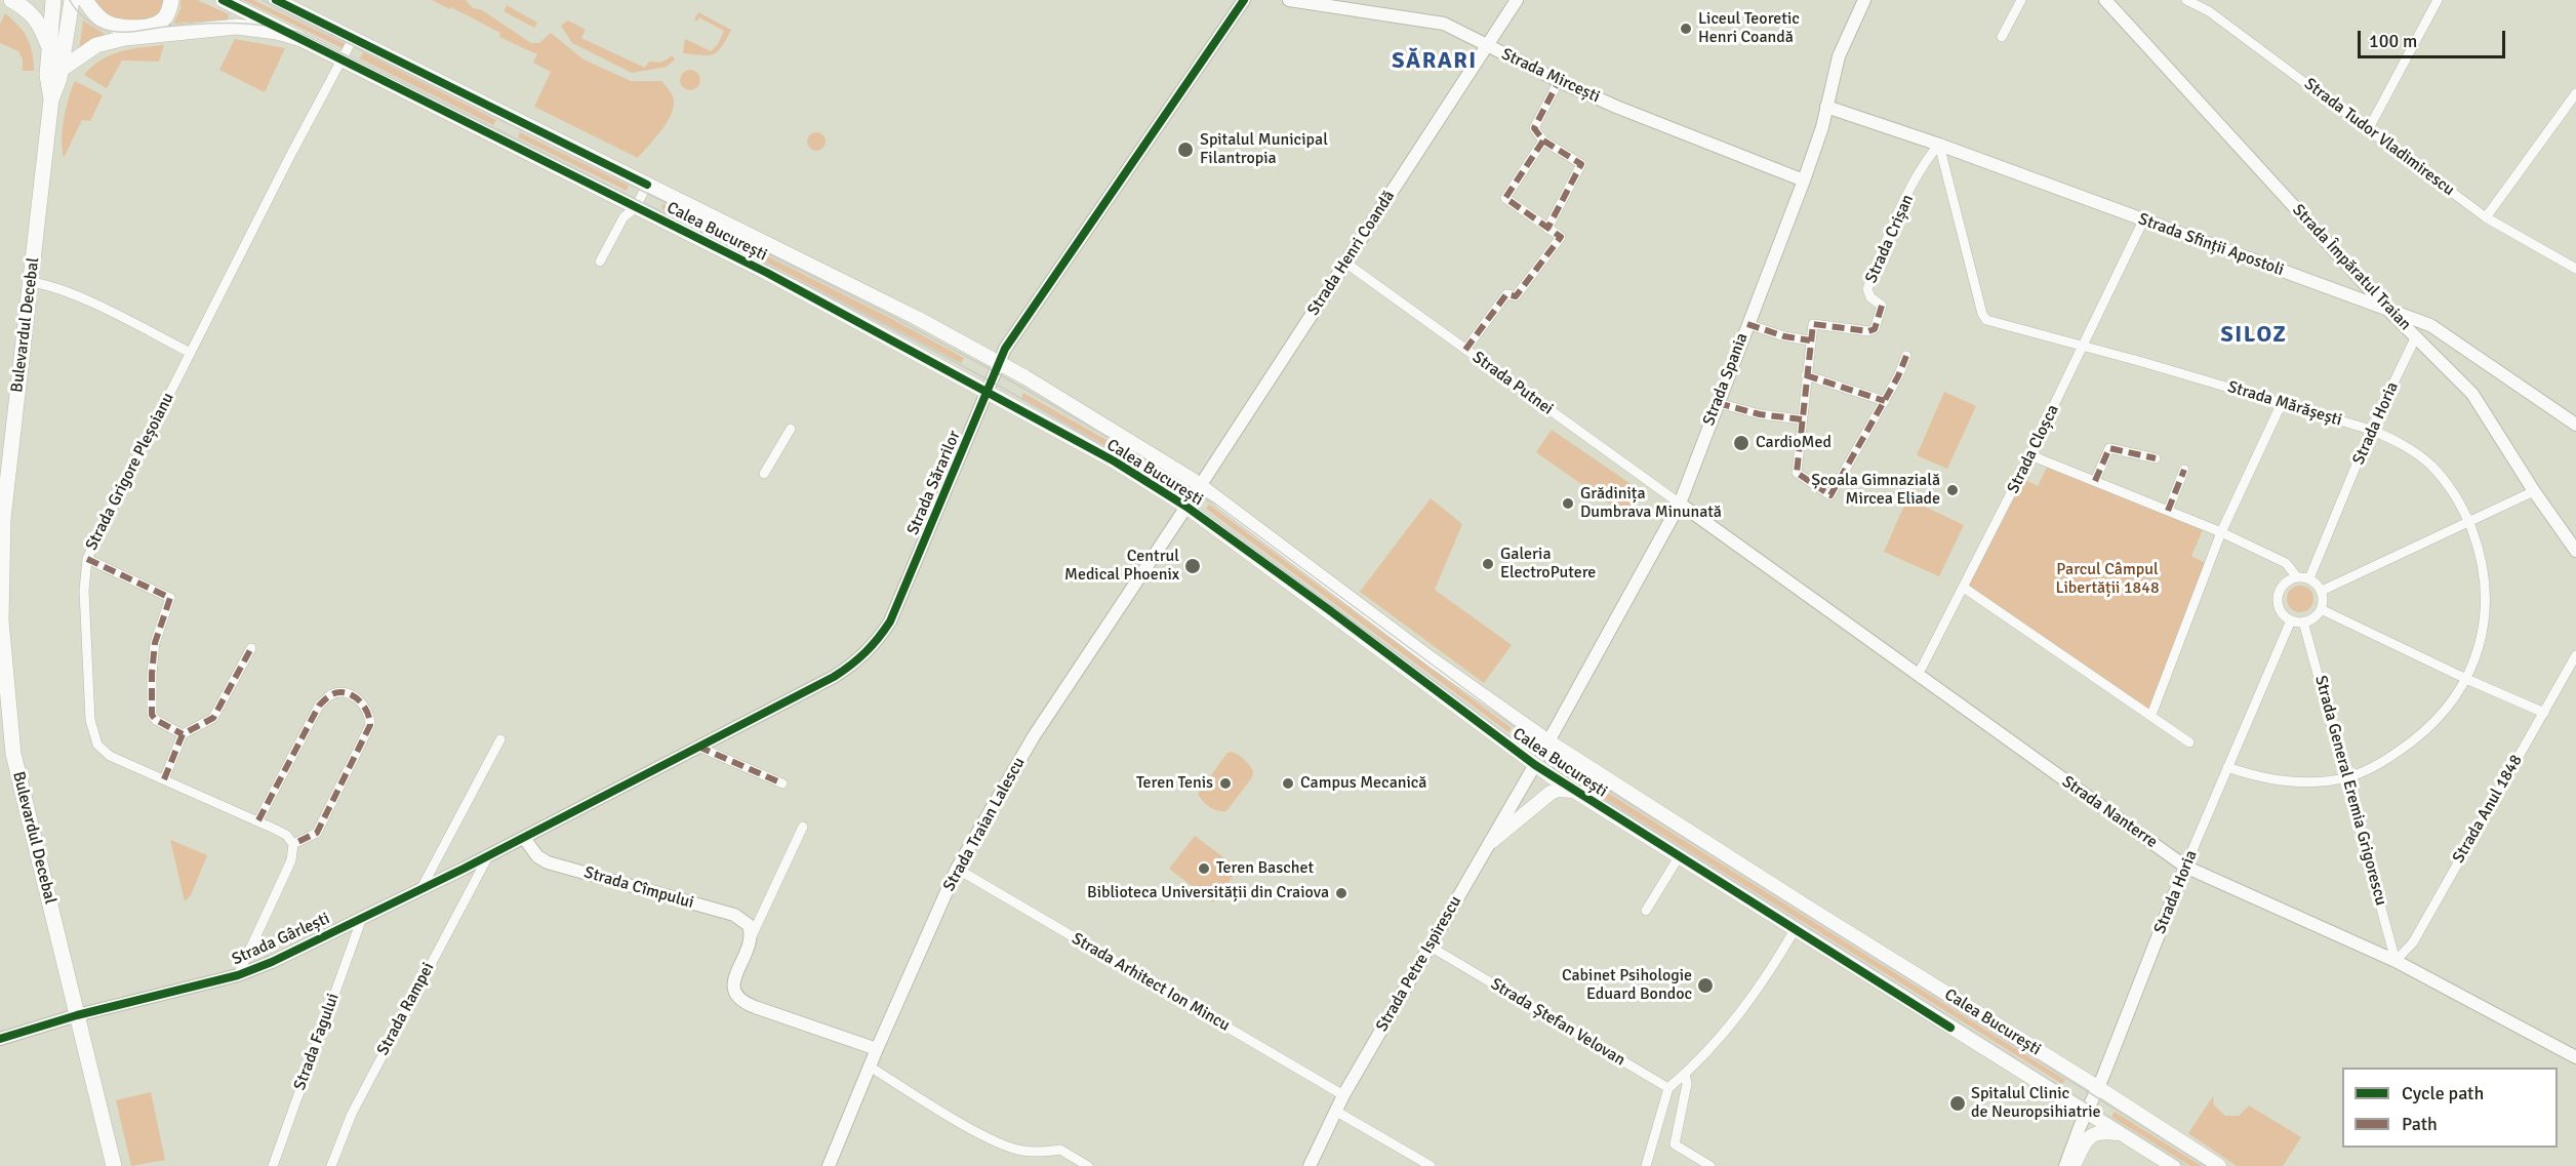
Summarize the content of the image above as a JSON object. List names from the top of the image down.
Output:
{
  "streets": {
    "main road": ["Calea București", "Bulevardul Decebal"],
    "street": [
      "Strada Mircești",
      "Strada Tudor Vladimirescu",
      "Strada Crișan",
      "Strada Sfinții Apostoli",
      "Strada Henri Coandă",
      "Strada Împăratul Traian",
      "Strada Spania",
      "Strada Putnei",
      "Strada Mărășești",
      "Strada Horia",
      "Strada Cloșca",
      "Strada Grigore Pleșoianu",
      "Strada Sărarilor",
      "Strada General Eremia Grigorescu",
      "Strada Anul 1848",
      "Strada Nanterre",
      "Strada Traian Lalescu",
      "Strada Cîmpului",
      "Strada Gârlești",
      "Strada Petre Ispirescu",
      "Strada Arhitect Ion Mincu",
      "Strada Rampei",
      "Strada Ștefan Velovan",
      "Strada Fagului"
    ]
  },
  "crossings": [
    ["Strada Mircești", "Strada Henri Coandă"],
    ["Strada Mircești", "Strada Spania"],
    ["Calea București", "Strada Henri Coandă"],
    ["Calea București", "Strada Spania"],
    ["Calea București", "Strada Horia"],
    ["Calea București", "Strada Grigore Pleșoianu"],
    ["Calea București", "Strada Sărarilor"],
    ["Calea București", "Strada Traian Lalescu"],
    ["Calea București", "Strada Petre Ispirescu"],
    ["Strada Crișan", "Strada Sfinții Apostoli"],
    ["Strada Crișan", "Strada Mărășești"],
    ["Strada Sfinții Apostoli", "Strada Împăratul Traian"],
    ["Strada Sfinții Apostoli", "Strada Spania"],
    ["Strada Sfinții Apostoli", "Strada Mărășești"],
    ["Strada Sfinții Apostoli", "Strada Cloșca"],
    ["Strada Henri Coandă", "Strada Putnei"],
    ["Strada Henri Coandă", "Strada Traian Lalescu"],
    ["Strada Împăratul Traian", "Strada Horia"],
    ["Bulevardul Decebal", "Strada Gârlești"],
    ["Strada Spania", "Strada Putnei"],
    ["Strada Spania", "Strada Nanterre"],
    ["Strada Spania", "Strada Petre Ispirescu"],
    ["Strada Putnei", "Strada Nanterre"],
    ["Strada Mărășești", "Strada Horia"],
    ["Strada Mărășești", "Strada Cloșca"],
    ["Strada Mărășești", "Strada General Eremia Grigorescu"],
    ["Strada Horia", "Strada General Eremia Grigorescu"],
    ["Strada Horia", "Strada Nanterre"],
    ["Strada Cloșca", "Strada Nanterre"],
    ["Strada Sărarilor", "Strada Cîmpului"],
    ["Strada Sărarilor", "Strada Gârlești"],
    ["Strada General Eremia Grigorescu", "Strada Anul 1848"],
    ["Strada General Eremia Grigorescu", "Strada Nanterre"],
    ["Strada Anul 1848", "Strada Nanterre"],
    ["Strada Traian Lalescu", "Strada Arhitect Ion Mincu"],
    ["Strada Cîmpului", "Strada Gârlești"],
    ["Strada Gârlești", "Strada Rampei"],
    ["Strada Gârlești", "Strada Fagului"],
    ["Strada Petre Ispirescu", "Strada Arhitect Ion Mincu"],
    ["Strada Petre Ispirescu", "Strada Ștefan Velovan"]
  ],
  "districts": ["SĂRARI", "SILOZ"],
  "parks": ["Parcul Câmpul Libertății 1848"],
  "places": [
    "Liceul Teoretic Henri Coandă",
    "Spitalul Municipal Filantropia",
    "CardioMed",
    "Școala Gimnazială Mircea Eliade",
    "Grădinița Dumbrava Minunată",
    "Galeria ElectroPutere",
    "Centrul Medical Phoenix",
    "Teren Tenis",
    "Campus Mecanică",
    "Teren Baschet",
    "Biblioteca Universității din Craiova",
    "Cabinet Psihologie Eduard Bondoc",
    "Spitalul Clinic de Neuropsihiatrie"
  ],
  "legend": ["Cycle path", "Path"],
  "scale_bar": "100 m"
}
